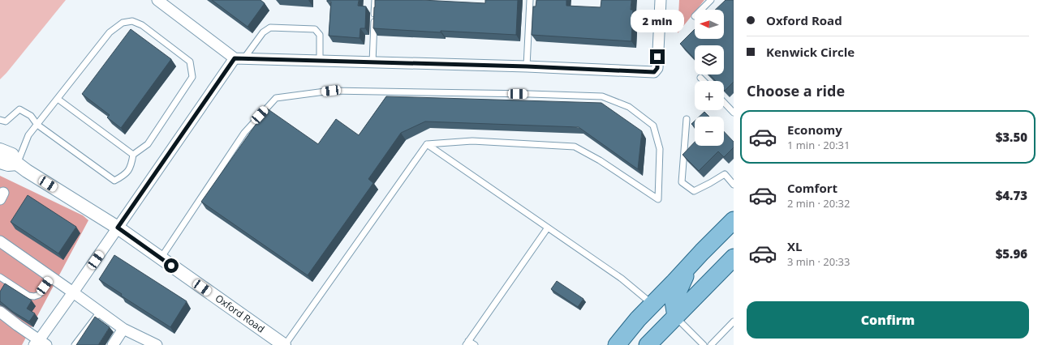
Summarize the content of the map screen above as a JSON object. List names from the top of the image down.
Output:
{
  "streets": {
    "street": ["Oxford Road"]
  },
  "north": "left",
  "page": {
    "banner": ["Oxford Road", "Kenwick Circle"],
    "map_buttons": ["+", "−"],
    "bubble": "2 min",
    "heading": "Choose a ride",
    "list": [
      {
        "name": "Economy",
        "note": "1 min · 20:31",
        "value": "$3.50"
      },
      {
        "name": "Comfort",
        "note": "2 min · 20:32",
        "value": "$4.73"
      },
      {
        "name": "XL",
        "note": "3 min · 20:33",
        "value": "$5.96"
      }
    ],
    "buttons": "Confirm"
  }
}
